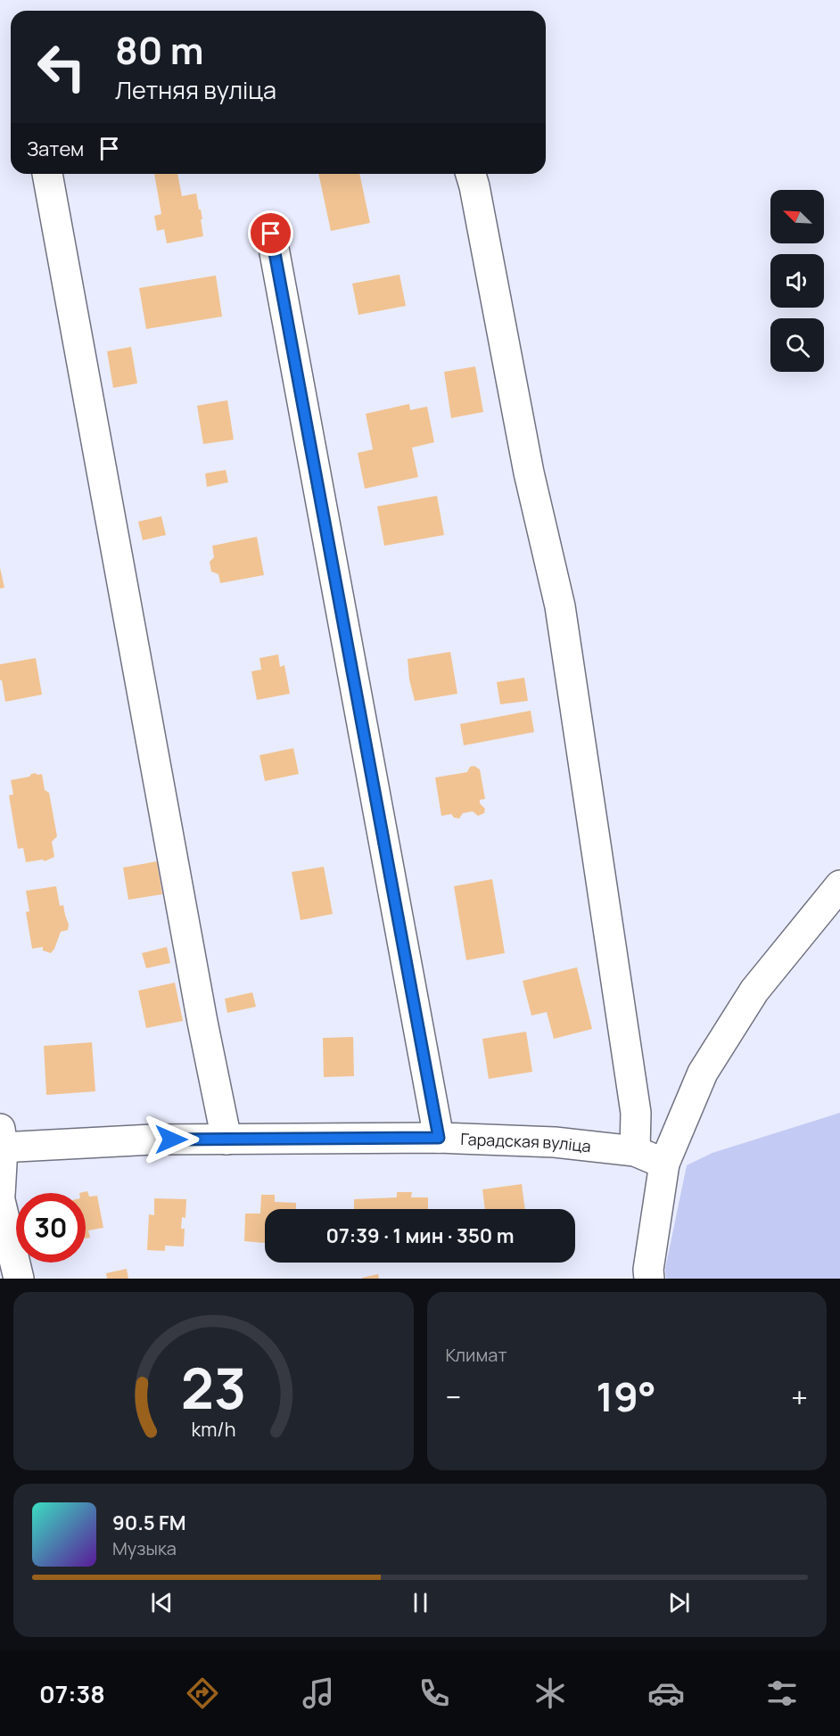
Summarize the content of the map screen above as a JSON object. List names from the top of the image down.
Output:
{
  "streets": {
    "street": ["Гарадская вуліца"]
  },
  "north": "top left",
  "page": {
    "turn": ["80 m", "Летняя вуліца"],
    "then": "Затем",
    "limit": "30",
    "trip": "07:39 · 1 мин · 350 m",
    "tile": "Климат",
    "heat": ["−", "19°", "+"],
    "song": ["90.5 FM", "Музыка"],
    "tabs": "07:38",
    "gauge": ["23", "km/h"]
  }
}
